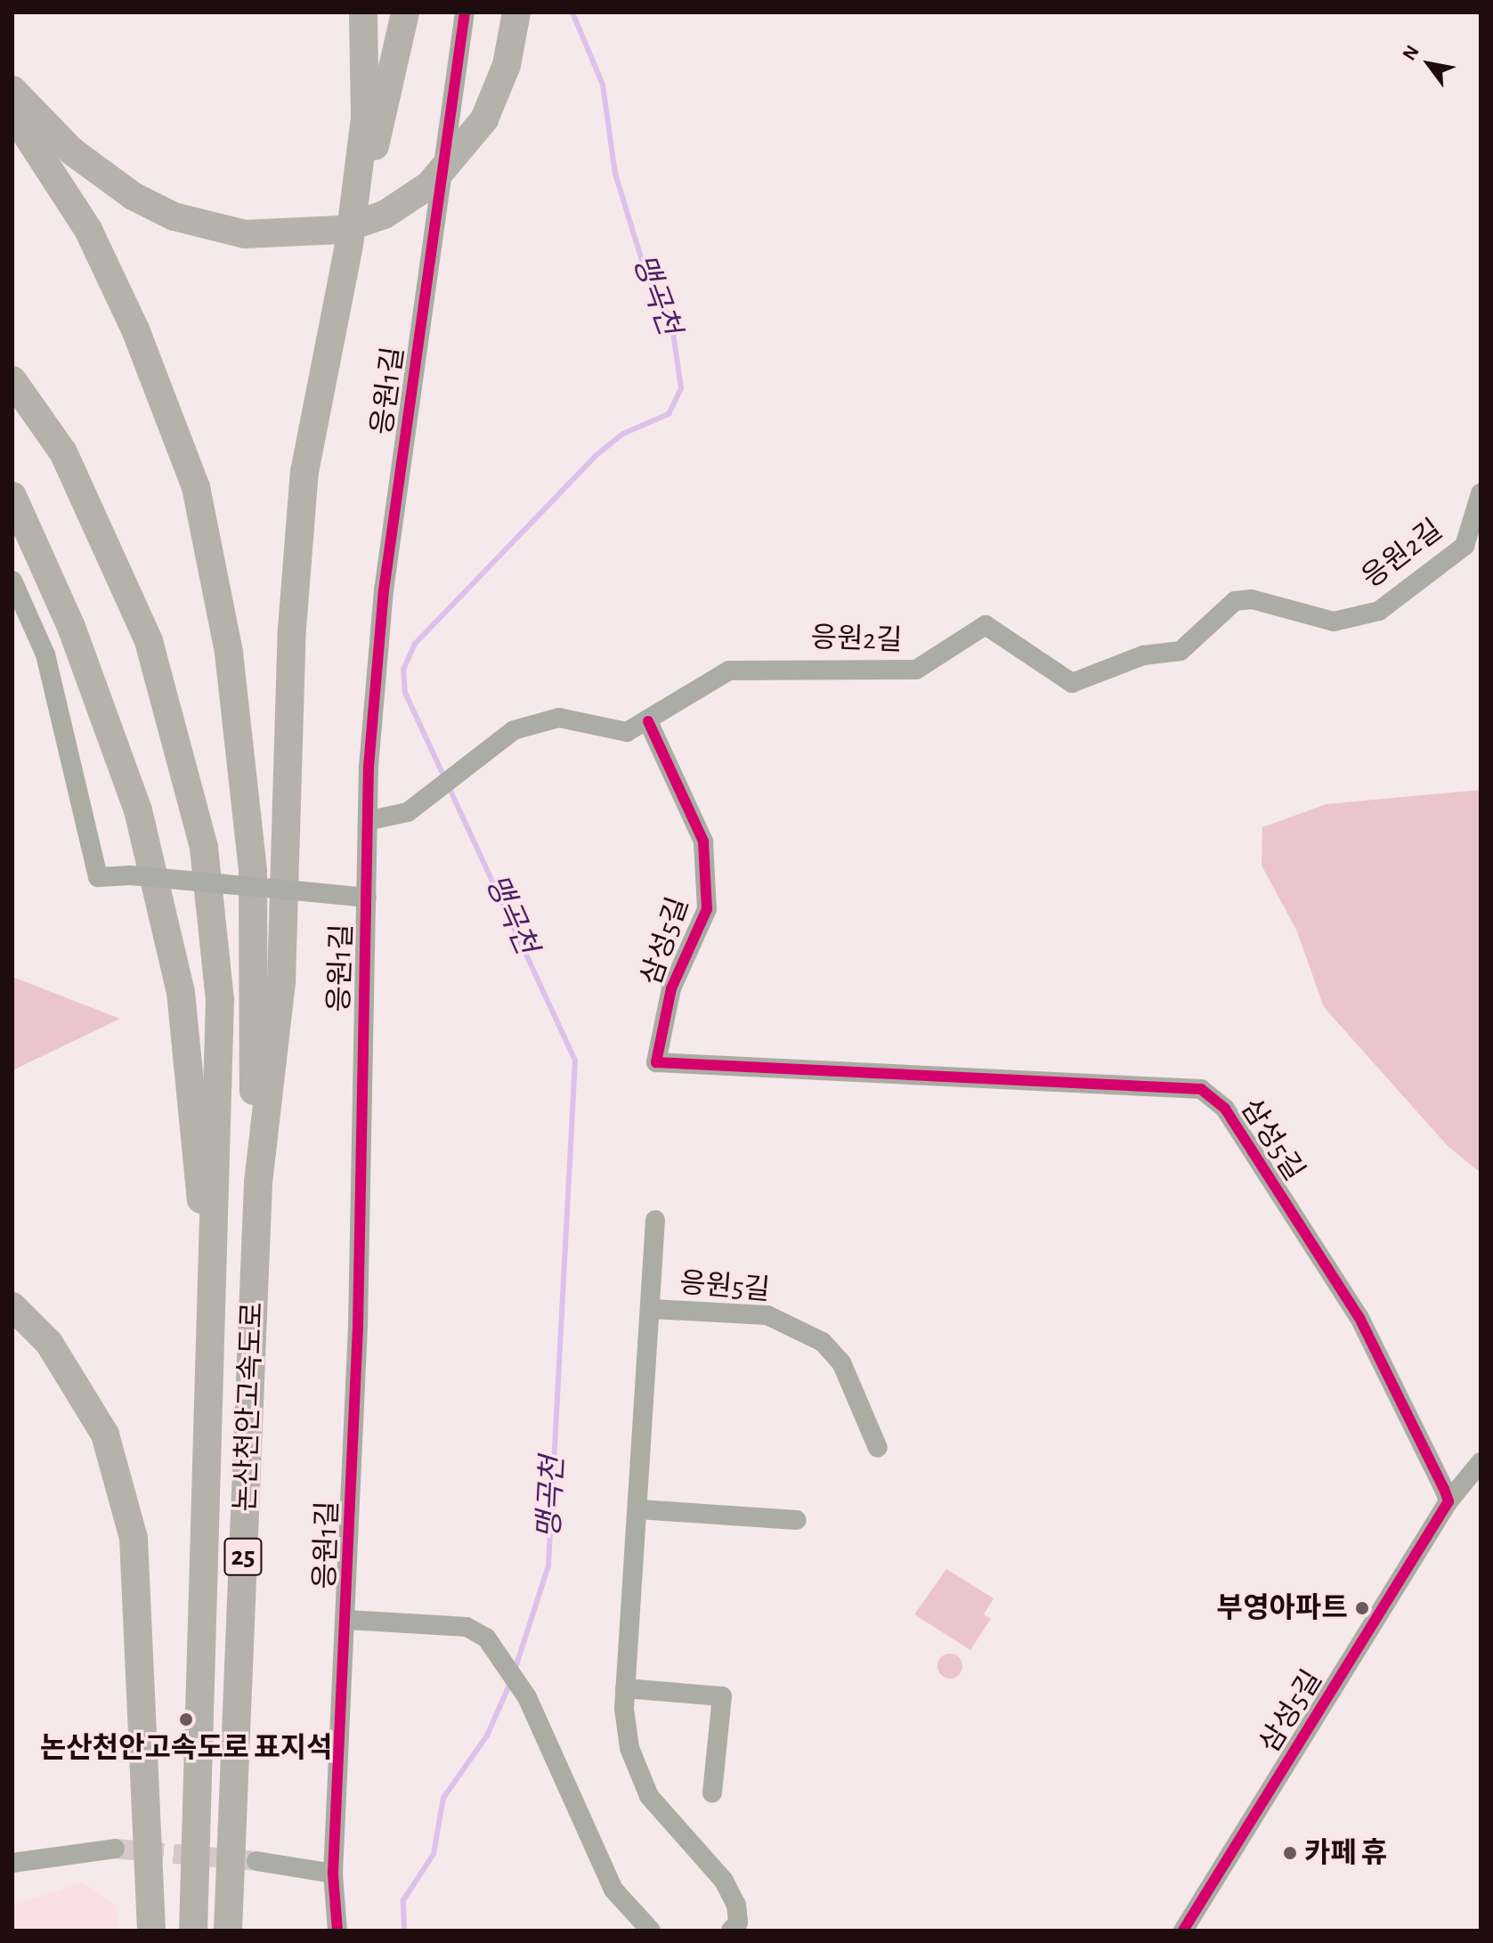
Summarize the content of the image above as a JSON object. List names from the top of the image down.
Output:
{
  "streets": {
    "highway": ["논산천안고속도로", "25"],
    "street": [
      "응원1길",
      "응원2길",
      "삼성5길",
      "응원5길"
    ]
  },
  "crossings": [
    ["응원1길", "응원2길"],
    ["응원2길", "삼성5길"]
  ],
  "water": ["맹곡천"],
  "places": ["부영아파트", "논산천안고속도로 표지석", "카페 휴"],
  "north": "top left"
}
